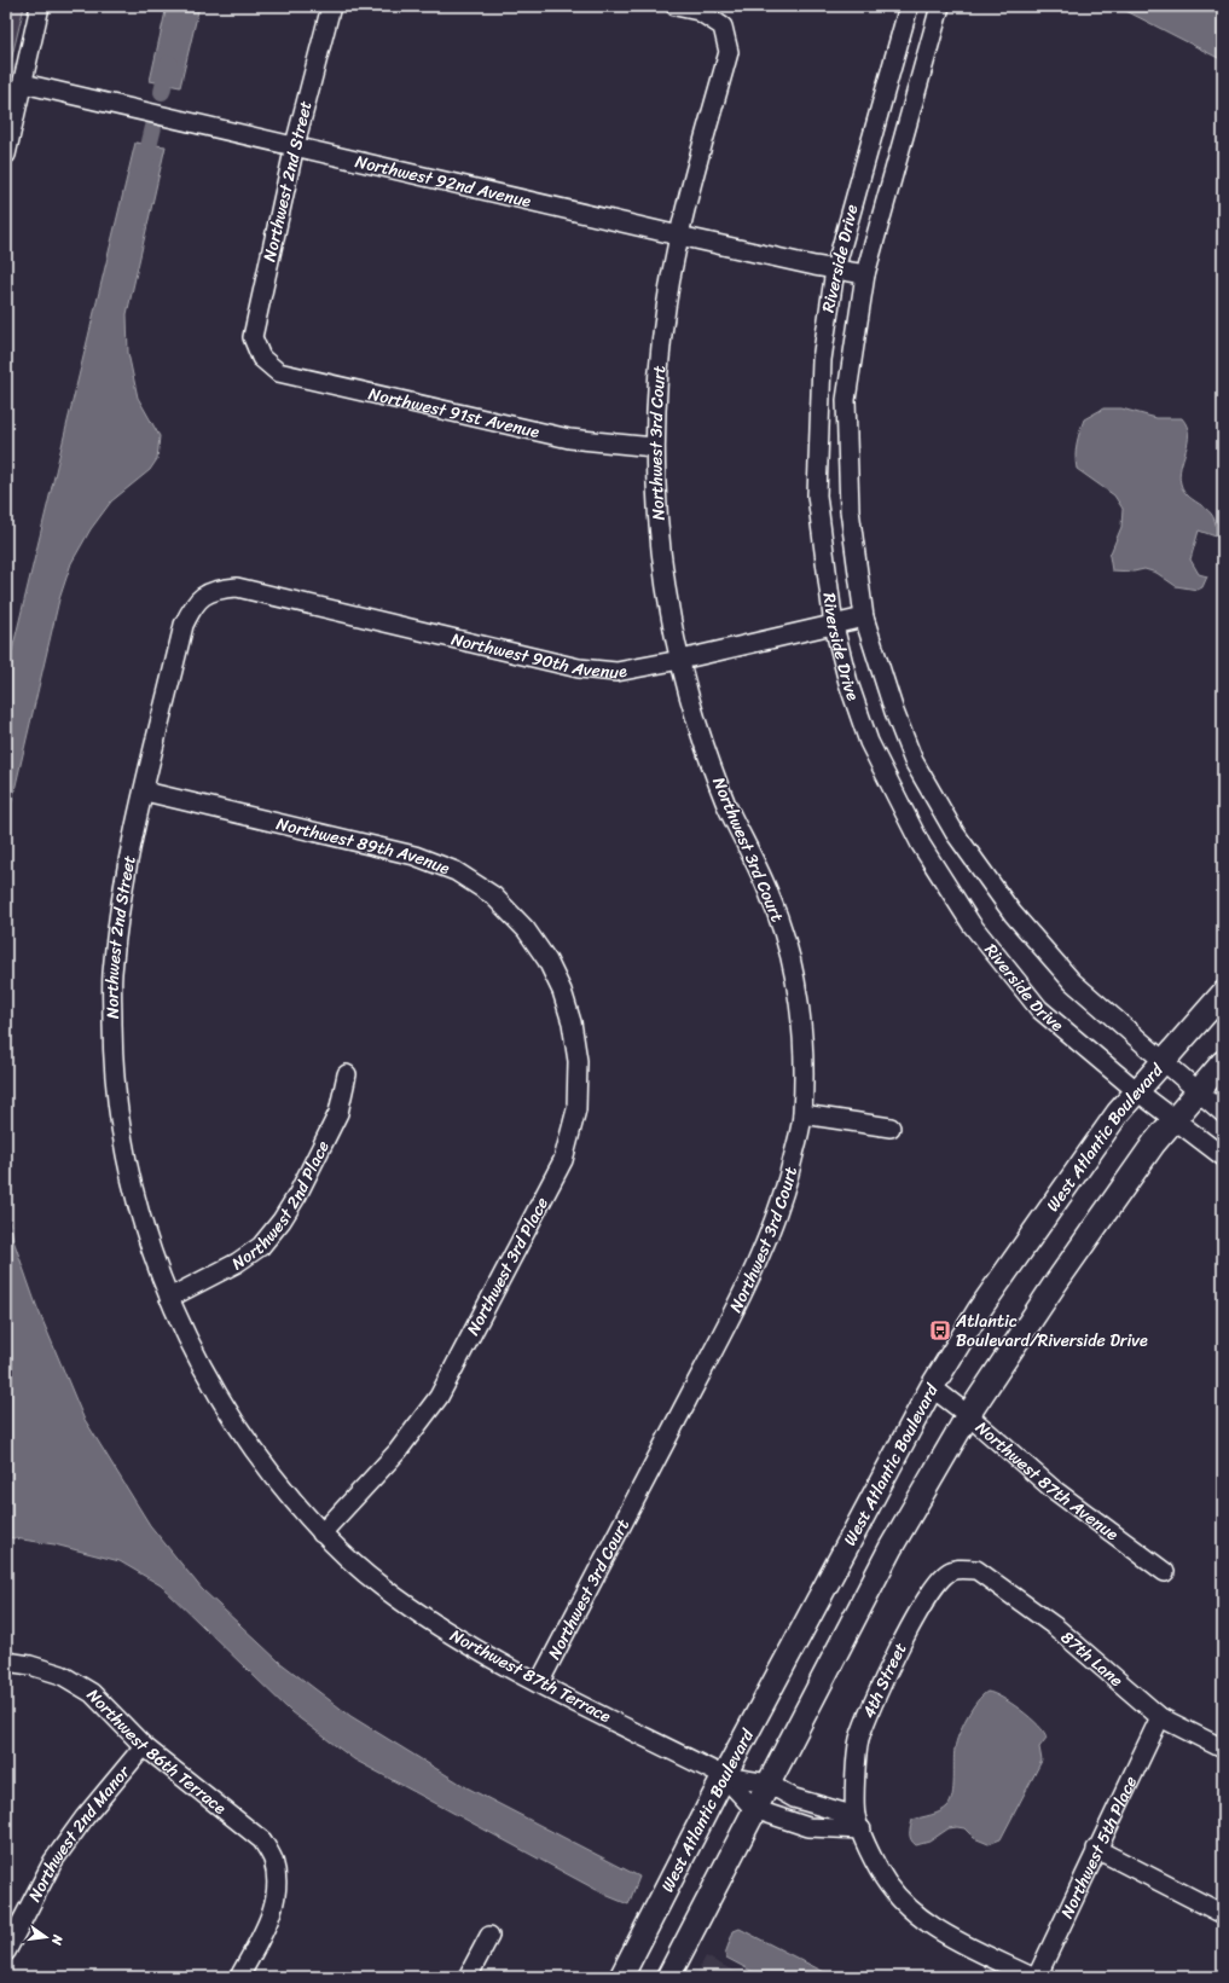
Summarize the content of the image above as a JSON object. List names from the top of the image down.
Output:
{
  "streets": {
    "main road": ["West Atlantic Boulevard"],
    "street": [
      "Northwest 92nd Avenue",
      "Northwest 2nd Street",
      "Riverside Drive",
      "Northwest 91st Avenue",
      "Northwest 3rd Court",
      "Northwest 90th Avenue",
      "Northwest 89th Avenue",
      "Northwest 2nd Place",
      "Northwest 3rd Place",
      "Northwest 87th Avenue",
      "87th Lane",
      "Northwest 87th Terrace",
      "4th Street",
      "Northwest 86th Terrace",
      "Northwest 2nd Manor",
      "Northwest 5th Place"
    ]
  },
  "crossings": [
    ["Northwest 92nd Avenue", "Northwest 2nd Street"],
    ["Northwest 92nd Avenue", "Riverside Drive"],
    ["Northwest 92nd Avenue", "Northwest 3rd Court"],
    ["Northwest 2nd Street", "Northwest 91st Avenue"],
    ["Northwest 2nd Street", "Northwest 90th Avenue"],
    ["Northwest 2nd Street", "Northwest 89th Avenue"],
    ["Northwest 2nd Street", "Northwest 2nd Place"],
    ["Northwest 2nd Street", "Northwest 87th Terrace"],
    ["Riverside Drive", "Northwest 90th Avenue"],
    ["Riverside Drive", "West Atlantic Boulevard"],
    ["Northwest 91st Avenue", "Northwest 3rd Court"],
    ["Northwest 3rd Court", "Northwest 90th Avenue"],
    ["Northwest 3rd Court", "Northwest 87th Terrace"],
    ["Northwest 89th Avenue", "Northwest 3rd Place"],
    ["West Atlantic Boulevard", "Northwest 87th Avenue"],
    ["West Atlantic Boulevard", "Northwest 87th Terrace"],
    ["Northwest 2nd Place", "Northwest 87th Terrace"],
    ["Northwest 3rd Place", "Northwest 87th Terrace"],
    ["87th Lane", "4th Street"],
    ["87th Lane", "Northwest 5th Place"],
    ["Northwest 87th Terrace", "4th Street"],
    ["Northwest 86th Terrace", "Northwest 2nd Manor"]
  ],
  "places": {
    "bus stop": ["Atlantic Boulevard/Riverside Drive"]
  },
  "north": "right"
}
